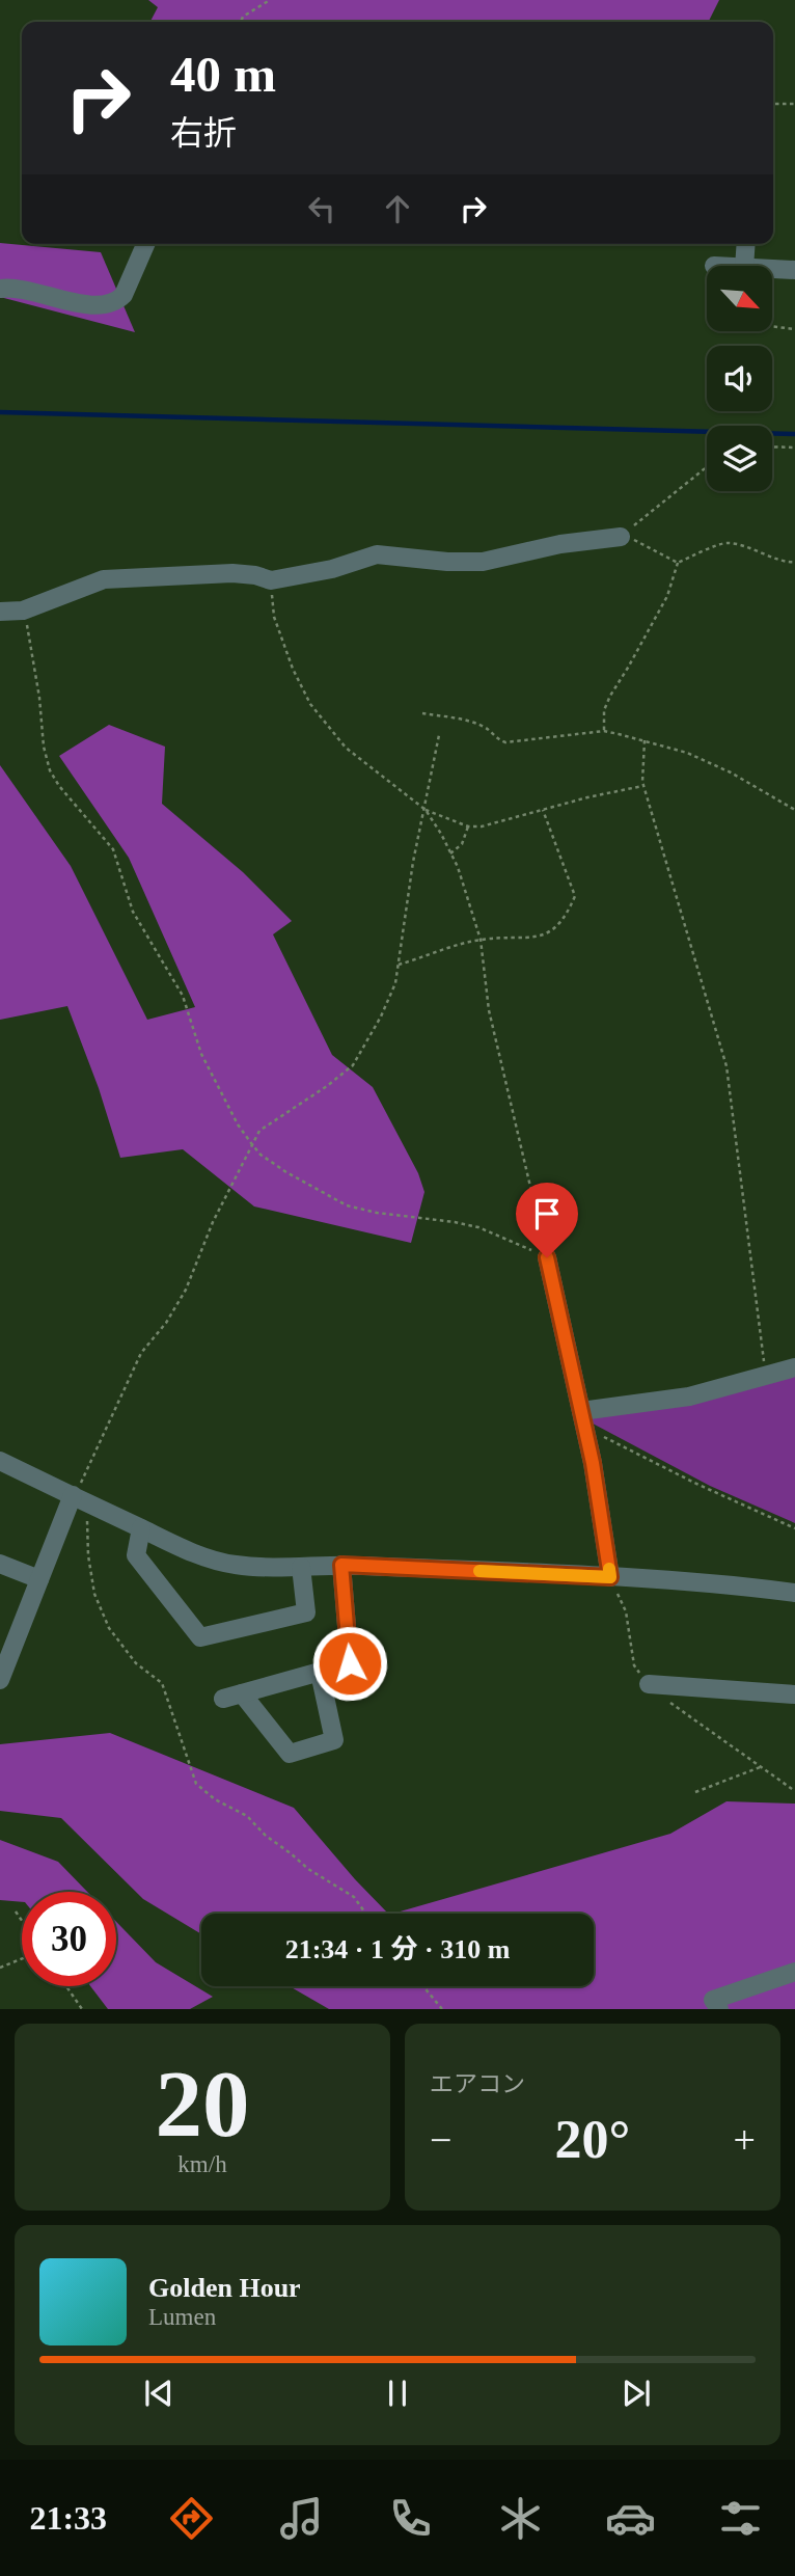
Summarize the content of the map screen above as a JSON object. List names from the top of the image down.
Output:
{
  "north": "bottom right",
  "page": {
    "turn": ["40 m", "右折"],
    "limit": "30",
    "trip": "21:34 · 1 分 · 310 m",
    "tile": [
      ["20", "km/h"],
      "エアコン"
    ],
    "heat": ["−", "20°", "+"],
    "song": ["Golden Hour", "Lumen"],
    "tabs": "21:33"
  }
}
